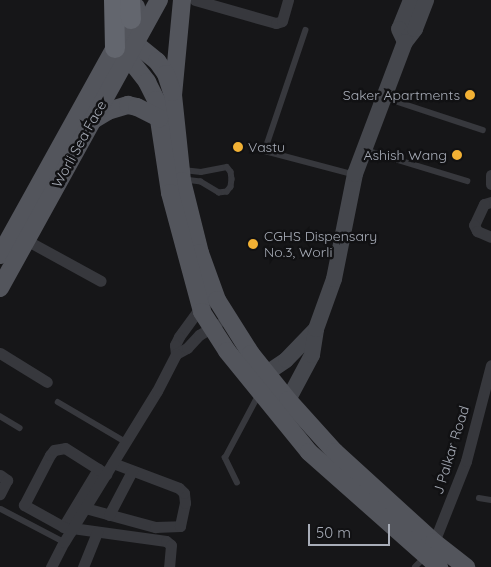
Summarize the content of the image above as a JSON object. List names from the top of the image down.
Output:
{
  "streets": {
    "main road": ["Worli Sea Face"],
    "street": ["J Palkar Road"]
  },
  "places": [
    "Saker Apartments",
    "Vastu",
    "Ashish Wang",
    "CGHS Dispensary No.3, Worli"
  ],
  "scale_bar": "50 m"
}
